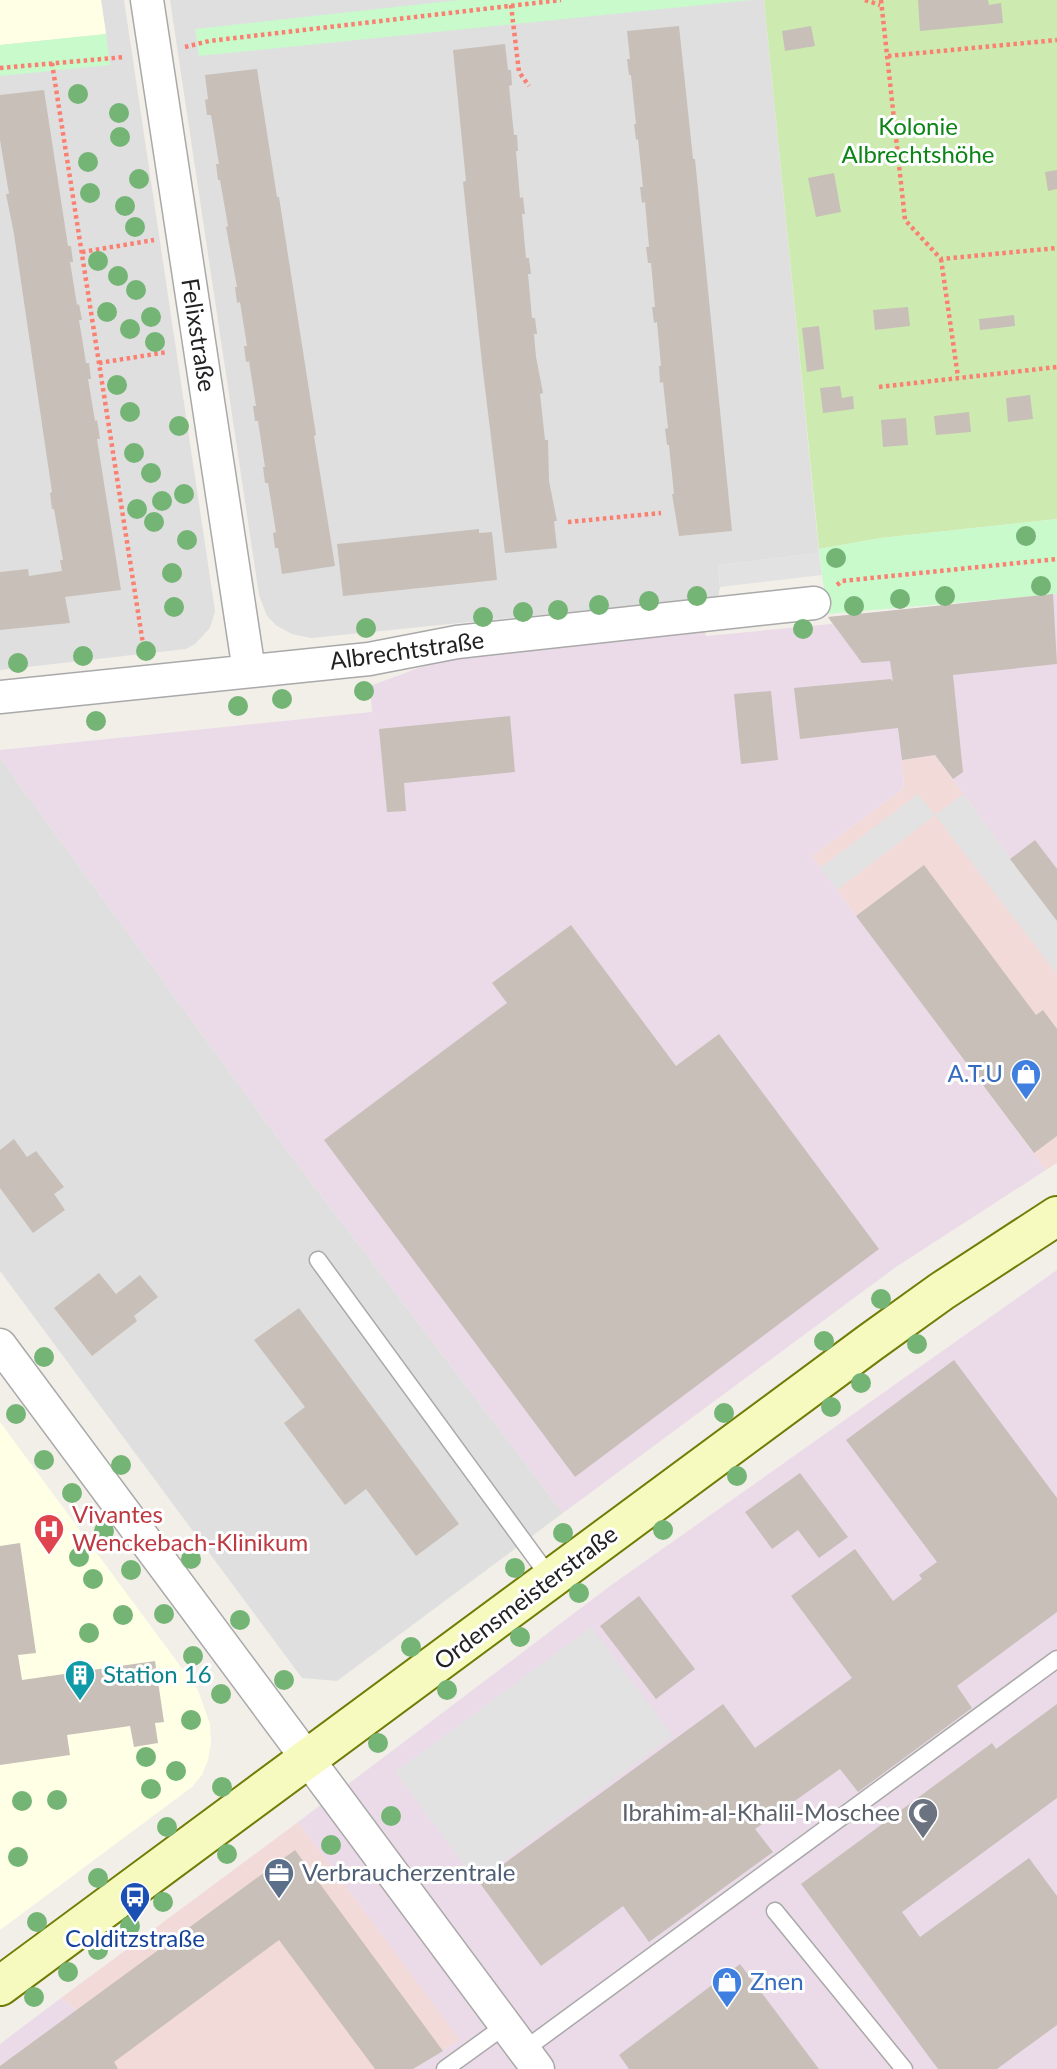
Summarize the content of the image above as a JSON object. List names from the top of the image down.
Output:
{
  "streets": {
    "street": ["Felixstraße", "Albrechtstraße", "Ordensmeisterstraße"]
  },
  "crossings": [
    ["Felixstraße", "Albrechtstraße"]
  ],
  "parks": ["Kolonie Albrechtshöhe"],
  "places": {
    "shop": ["A.T.U", "Znen"],
    "hospital": ["Vivantes Wenckebach-Klinikum"],
    "building": ["Station 16"],
    "mosque": ["Ibrahim-al-Khalil-Moschee"],
    "office": ["Verbraucherzentrale"],
    "bus stop": ["Colditzstraße"]
  }
}
